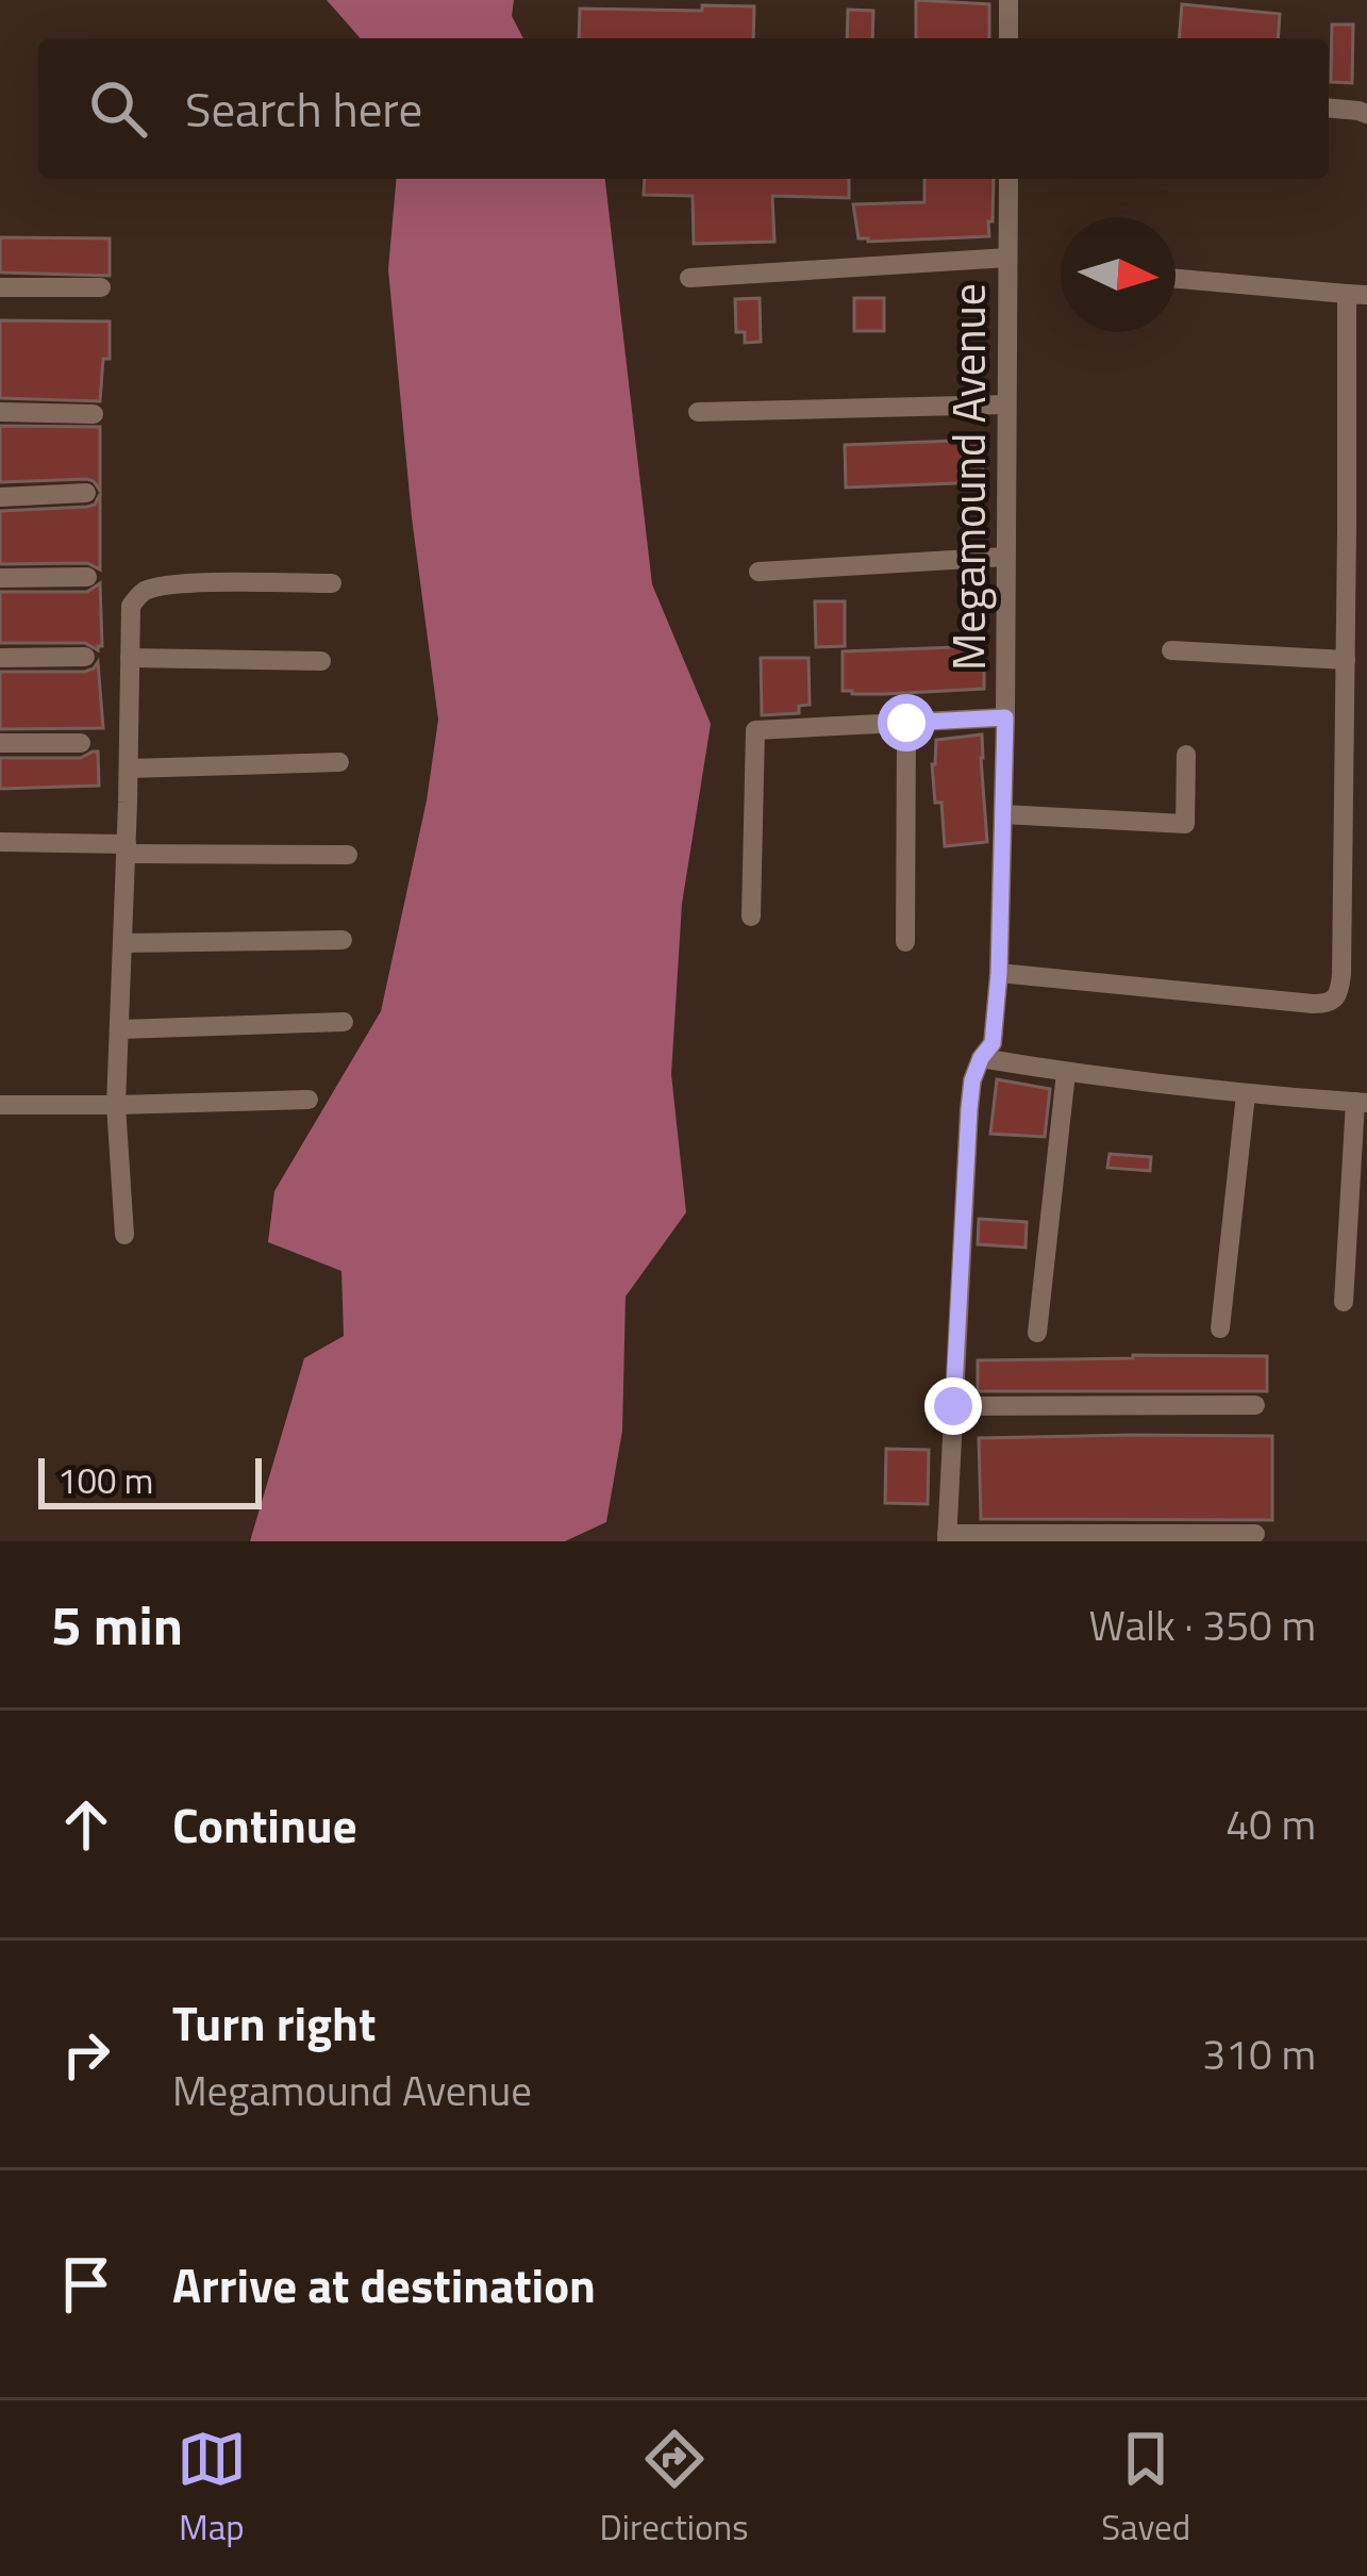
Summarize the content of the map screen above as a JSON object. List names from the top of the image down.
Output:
{
  "streets": {
    "street": ["Megamound Avenue"]
  },
  "scale_bar": "100 m",
  "north": "right",
  "page": {
    "search": "Search here",
    "scale": "100 m",
    "heading": ["5 min", "Walk · 350 m"],
    "list": [
      ["Continue", "40 m"],
      ["Turn right", "Megamound Avenue", "310 m"],
      "Arrive at destination"
    ],
    "nav": ["Map", "Directions", "Saved"]
  }
}
